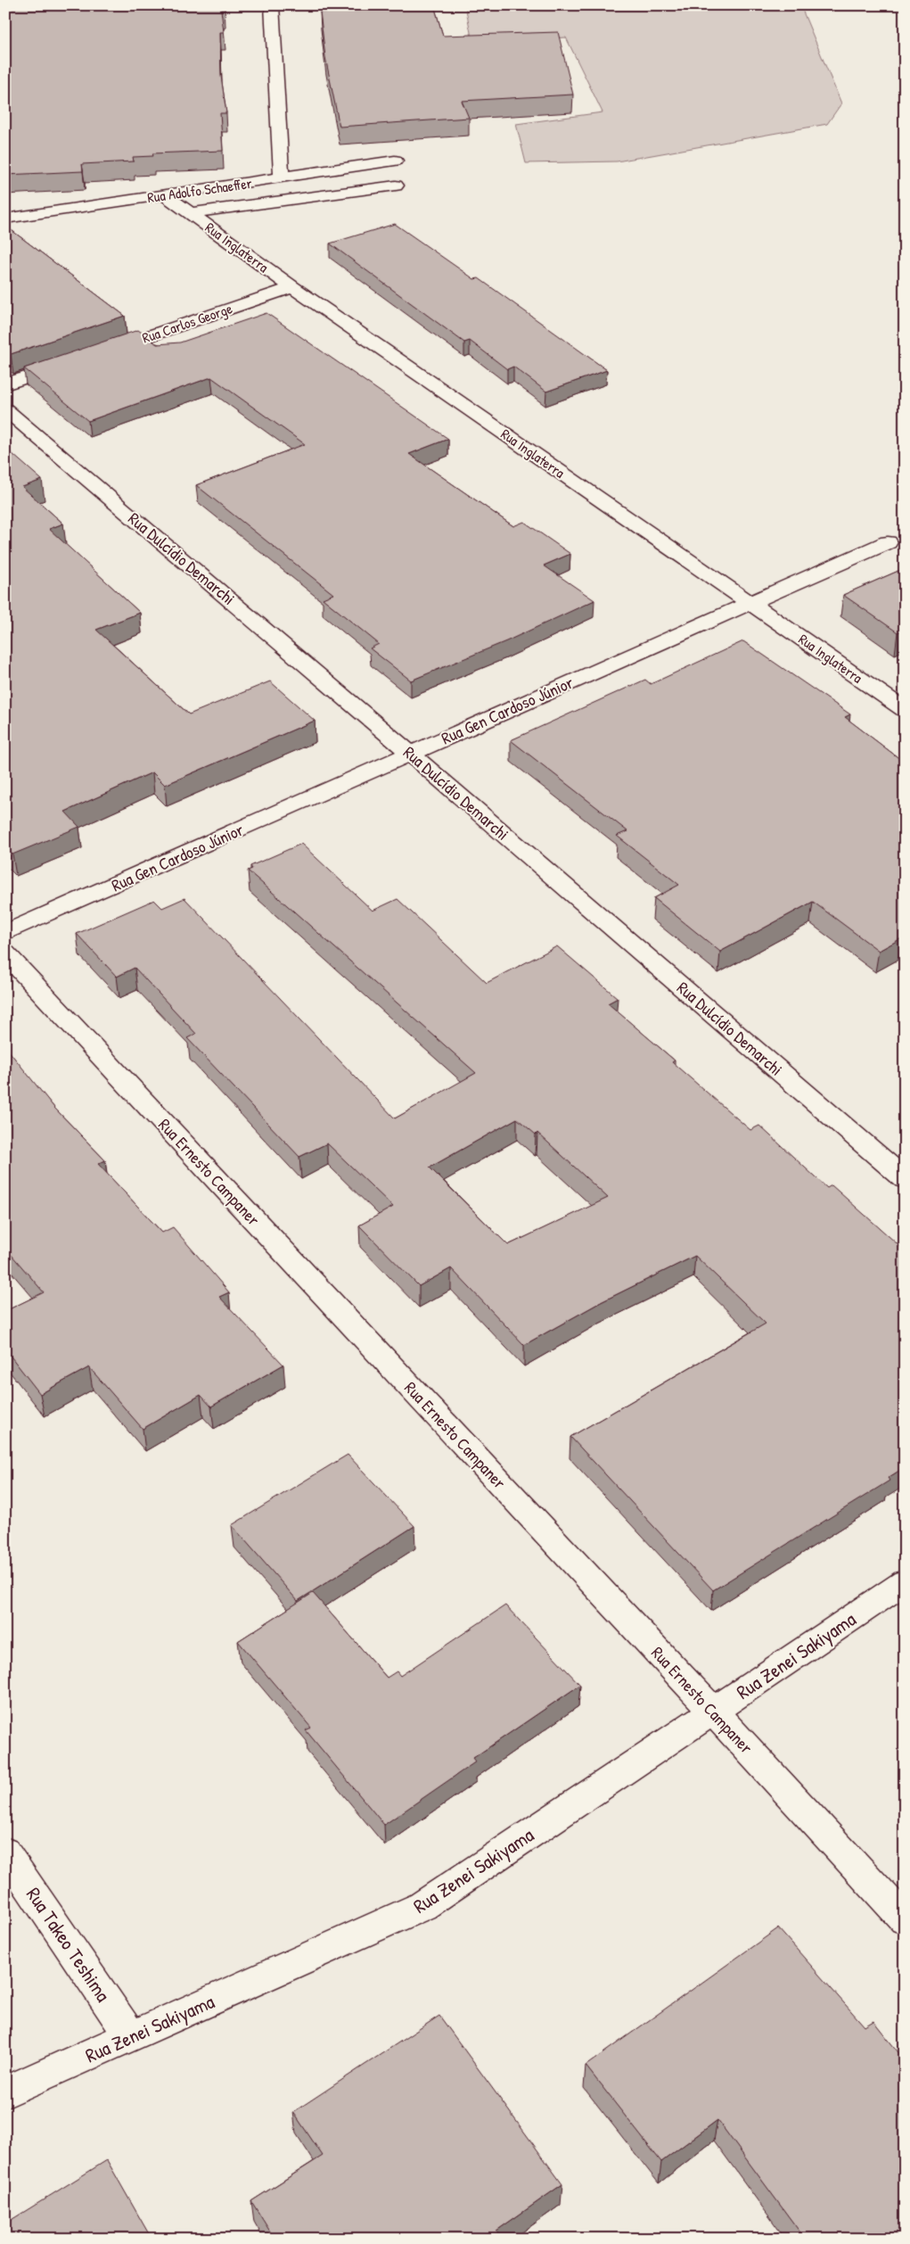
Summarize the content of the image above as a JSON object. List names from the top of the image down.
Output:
{
  "streets": {
    "street": [
      "Rua Adolfo Schaeffer",
      "Rua Inglaterra",
      "Rua Carlos George",
      "Rua Dulcídio Demarchi",
      "Rua Gen Cardoso Júnior",
      "Rua Ernesto Campaner",
      "Rua Zenei Sakiyama",
      "Rua Takeo Teshima"
    ]
  },
  "crossings": [
    ["Rua Adolfo Schaeffer", "Rua Inglaterra"],
    ["Rua Inglaterra", "Rua Carlos George"],
    ["Rua Inglaterra", "Rua Gen Cardoso Júnior"],
    ["Rua Dulcídio Demarchi", "Rua Gen Cardoso Júnior"],
    ["Rua Ernesto Campaner", "Rua Zenei Sakiyama"],
    ["Rua Zenei Sakiyama", "Rua Takeo Teshima"]
  ]
}
